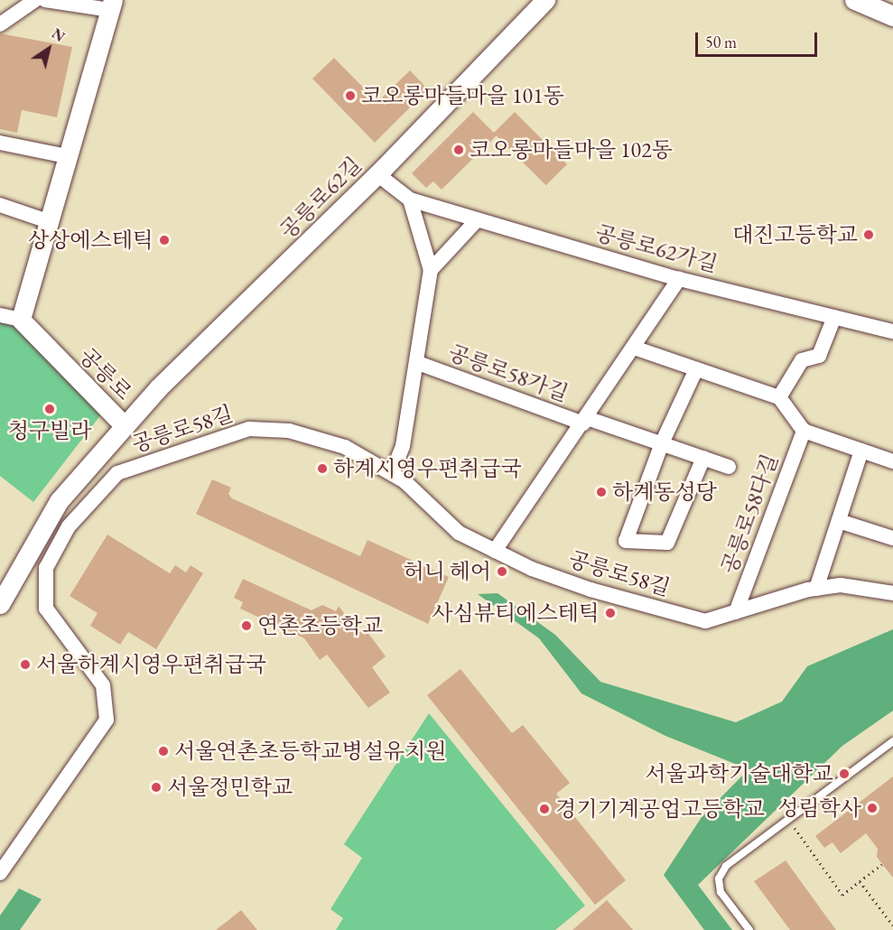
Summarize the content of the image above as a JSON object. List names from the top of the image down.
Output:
{
  "streets": {
    "street": [
      "공릉로62길",
      "공릉로62가길",
      "공릉로58가길",
      "공릉로",
      "공릉로58길",
      "공릉로58다길"
    ]
  },
  "crossings": [
    ["공릉로62길", "공릉로62가길"],
    ["공릉로62길", "공릉로"],
    ["공릉로58가길", "공릉로58길"],
    ["공릉로58길", "공릉로58다길"]
  ],
  "places": [
    "코오롱마들마을 101동",
    "코오롱마들마을 102동",
    "대진고등학교",
    "상상에스테틱",
    "청구빌라",
    "하계시영우편취급국",
    "하계동성당",
    "허니 헤어",
    "사심뷰티에스테틱",
    "연촌초등학교",
    "서울하계시영우편취급국",
    "서울연촌초등학교병설유치원",
    "서울과학기술대학교",
    "서울정민학교",
    "성림학사",
    "경기기계공업고등학교"
  ],
  "scale_bar": "50 m",
  "north": "top right"
}
